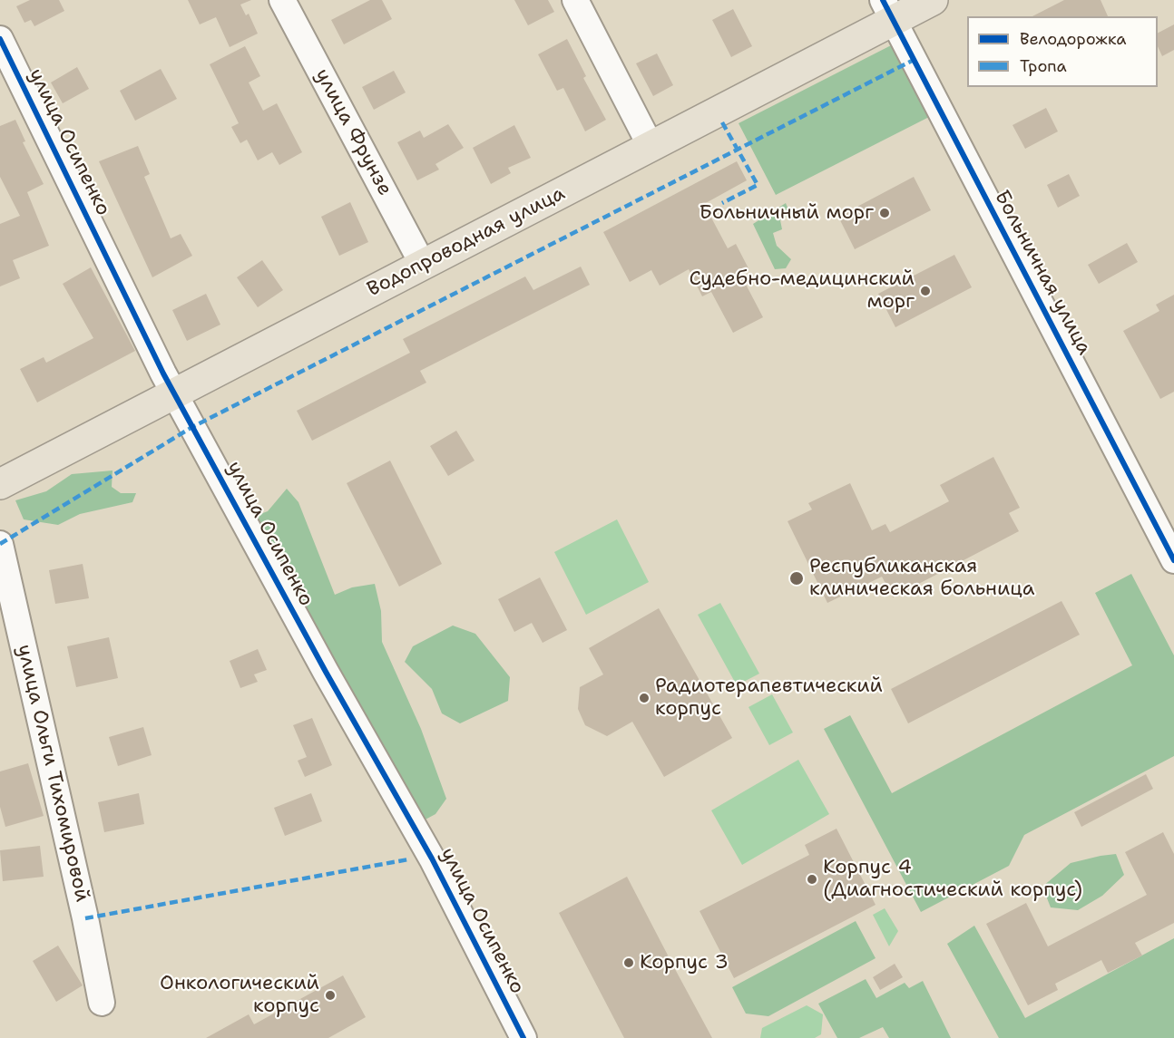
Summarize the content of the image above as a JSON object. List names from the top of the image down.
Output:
{
  "streets": {
    "main road": ["Водопроводная улица"],
    "street": [
      "улица Фрунзе",
      "улица Осипенко",
      "Больничная улица",
      "улица Ольги Тихомировой"
    ]
  },
  "crossings": [
    ["улица Фрунзе", "Водопроводная улица"],
    ["улица Осипенко", "Водопроводная улица"],
    ["Водопроводная улица", "Больничная улица"]
  ],
  "places": [
    "Больничный морг",
    "Судебно-медицинский морг",
    "Республиканская клиническая больница",
    "Радиотерапевтический корпус",
    "Корпус 4 (Диагностический корпус)",
    "Корпус 3",
    "Онкологический корпус"
  ],
  "legend": ["Велодорожка", "Тропа"]
}
